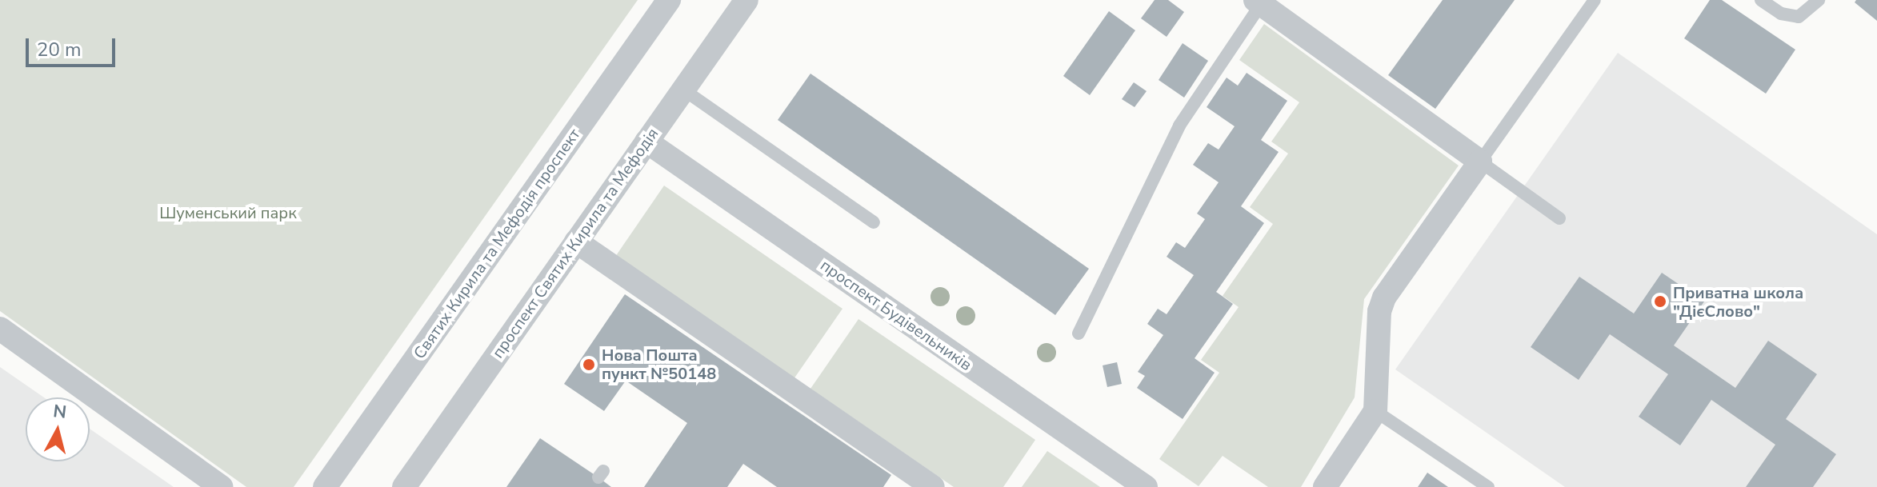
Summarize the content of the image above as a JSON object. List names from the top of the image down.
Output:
{
  "streets": {
    "street": ["проспект Святих Кирила та Мефодія", "Святих Кирила та Мефодія проспект", "проспект Будівельників"]
  },
  "crossings": [
    ["проспект Святих Кирила та Мефодія", "проспект Будівельників"]
  ],
  "parks": ["Шуменський парк"],
  "places": ["Приватна школа \"ДієСлово\"", "Нова Пошта пункт №50148"],
  "scale_bar": "20 m",
  "north": "top"
}
